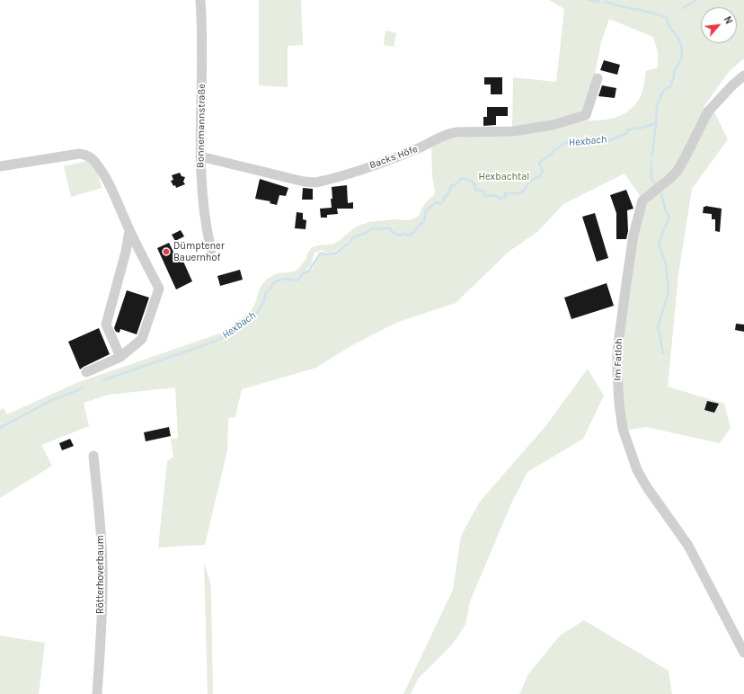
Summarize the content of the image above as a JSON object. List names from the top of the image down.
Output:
{
  "streets": {
    "street": [
      "Bonnemannstraße",
      "Backs Höfe",
      "Im Fatloh",
      "Rötterhoverbaum"
    ]
  },
  "crossings": [
    ["Bonnemannstraße", "Backs Höfe"]
  ],
  "water": ["Hexbach"],
  "parks": ["Hexbachtal"],
  "places": ["Dümptener Bauernhof"],
  "north": "top right"
}
